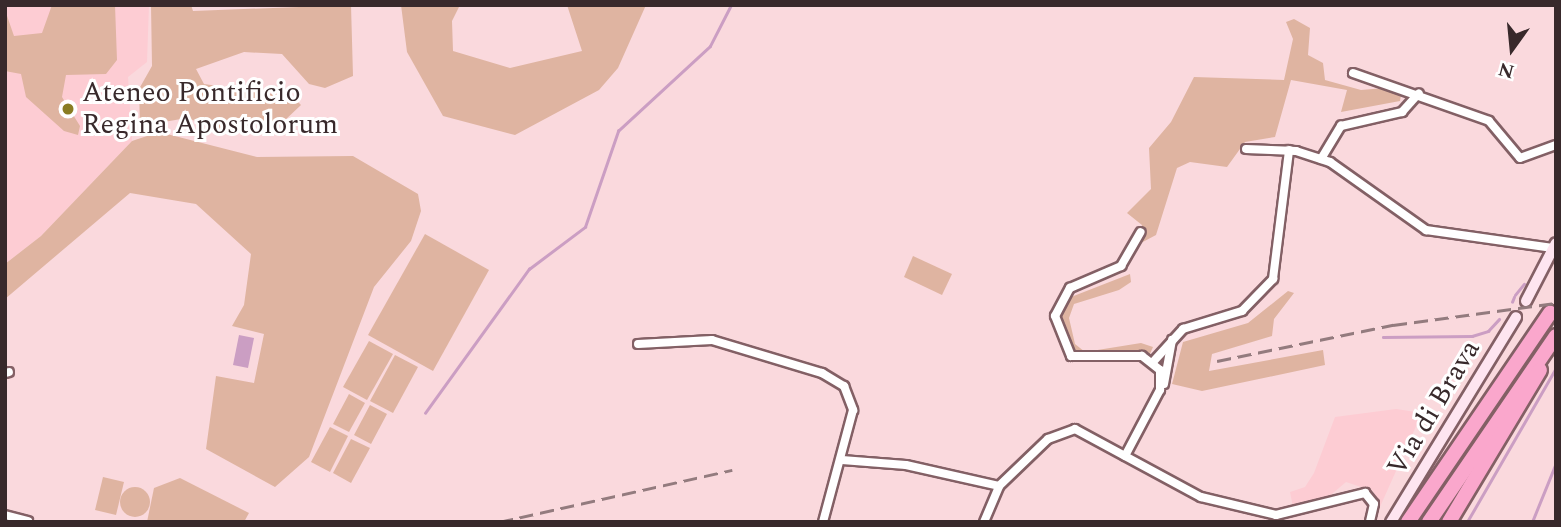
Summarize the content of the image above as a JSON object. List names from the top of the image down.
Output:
{
  "streets": {
    "street": ["Via di Brava"]
  },
  "places": ["Ateneo Pontificio Regina Apostolorum"],
  "north": "bottom"
}
